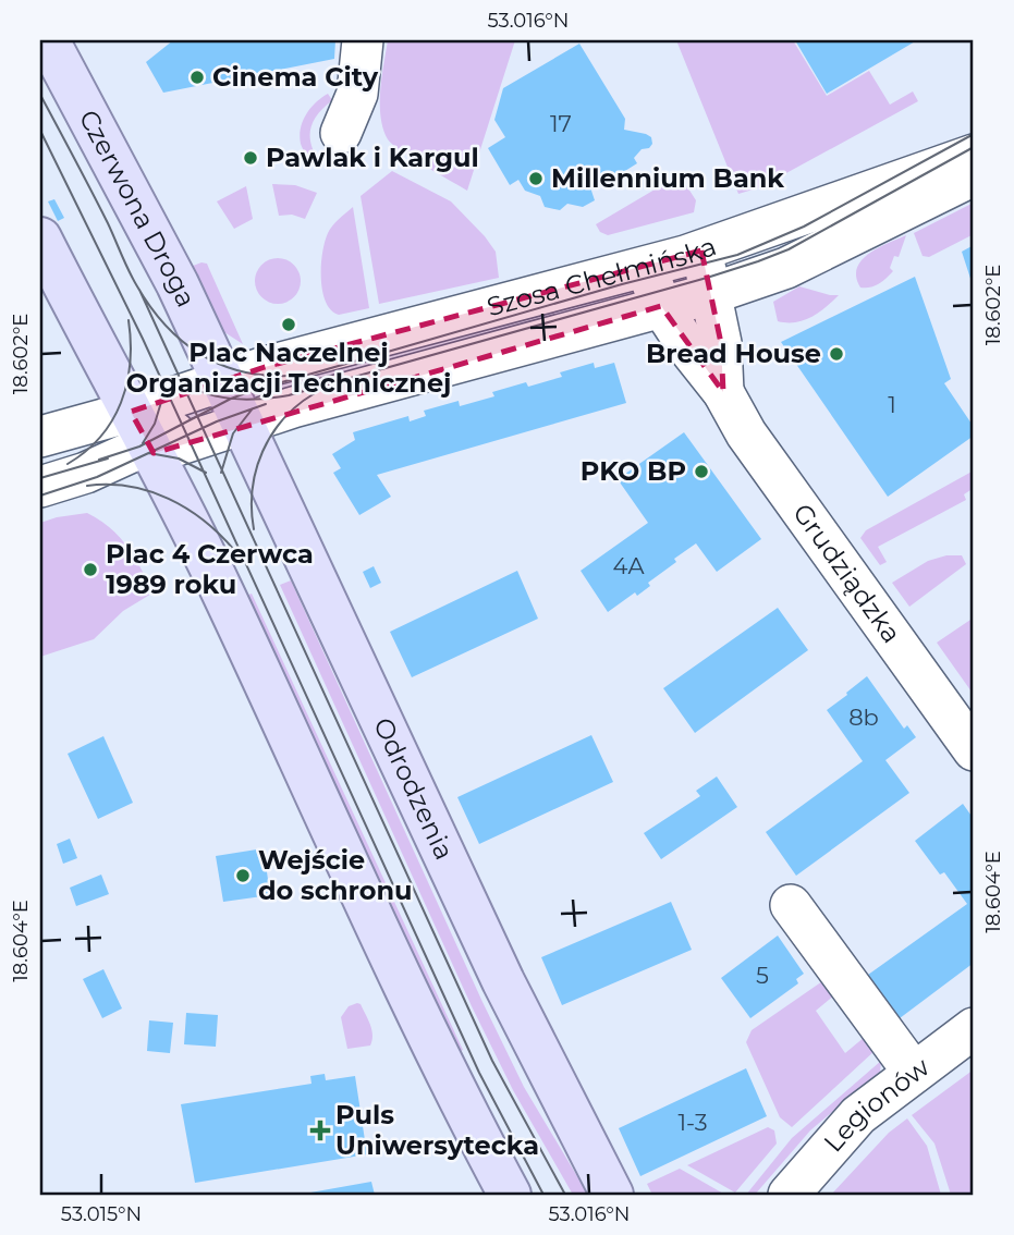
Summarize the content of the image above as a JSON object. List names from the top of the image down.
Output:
{
  "streets": {
    "main road": ["Czerwona Droga", "Odrodzenia"],
    "street": ["Szosa Chełmińska", "Grudziądzka", "Legionów"]
  },
  "crossings": [
    ["Czerwona Droga", "Szosa Chełmińska"],
    ["Czerwona Droga", "Odrodzenia"],
    ["Szosa Chełmińska", "Grudziądzka"],
    ["Szosa Chełmińska", "Odrodzenia"]
  ],
  "places": {
    "other": [
      "Cinema City",
      "Pawlak i Kargul",
      "Millennium Bank",
      "Plac Naczelnej Organizacji Technicznej",
      "Bread House",
      "PKO BP",
      "Plac 4 Czerwca 1989 roku",
      "Wejście do schronu"
    ],
    "health": ["Puls Uniwersytecka"]
  },
  "house_numbers": [
    "17",
    "1",
    "4A",
    "8b",
    "5",
    "1-3"
  ],
  "coordinates": [
    "53.016°N",
    "18.602°E",
    "18.604°E",
    "53.015°N"
  ]
}
